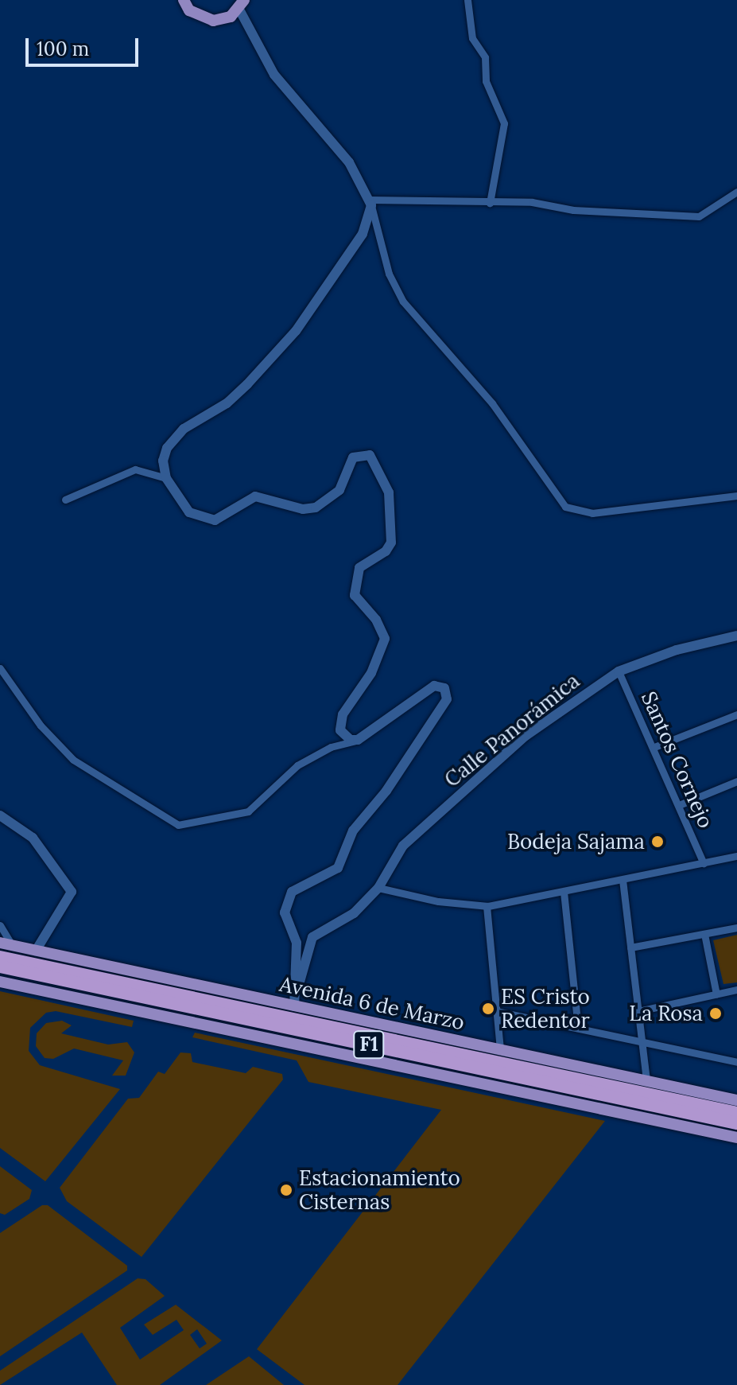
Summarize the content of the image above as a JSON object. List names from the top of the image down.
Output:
{
  "streets": {
    "highway": ["Avenida 6 de Marzo", "F1"],
    "street": ["Calle Panorámica", "Santos Cornejo"]
  },
  "crossings": [
    ["Calle Panorámica", "Santos Cornejo"],
    ["Calle Panorámica", "Avenida 6 de Marzo"]
  ],
  "places": [
    "Bodeja Sajama",
    "ES Cristo Redentor",
    "La Rosa",
    "Estacionamiento Cisternas"
  ],
  "scale_bar": "100 m"
}
